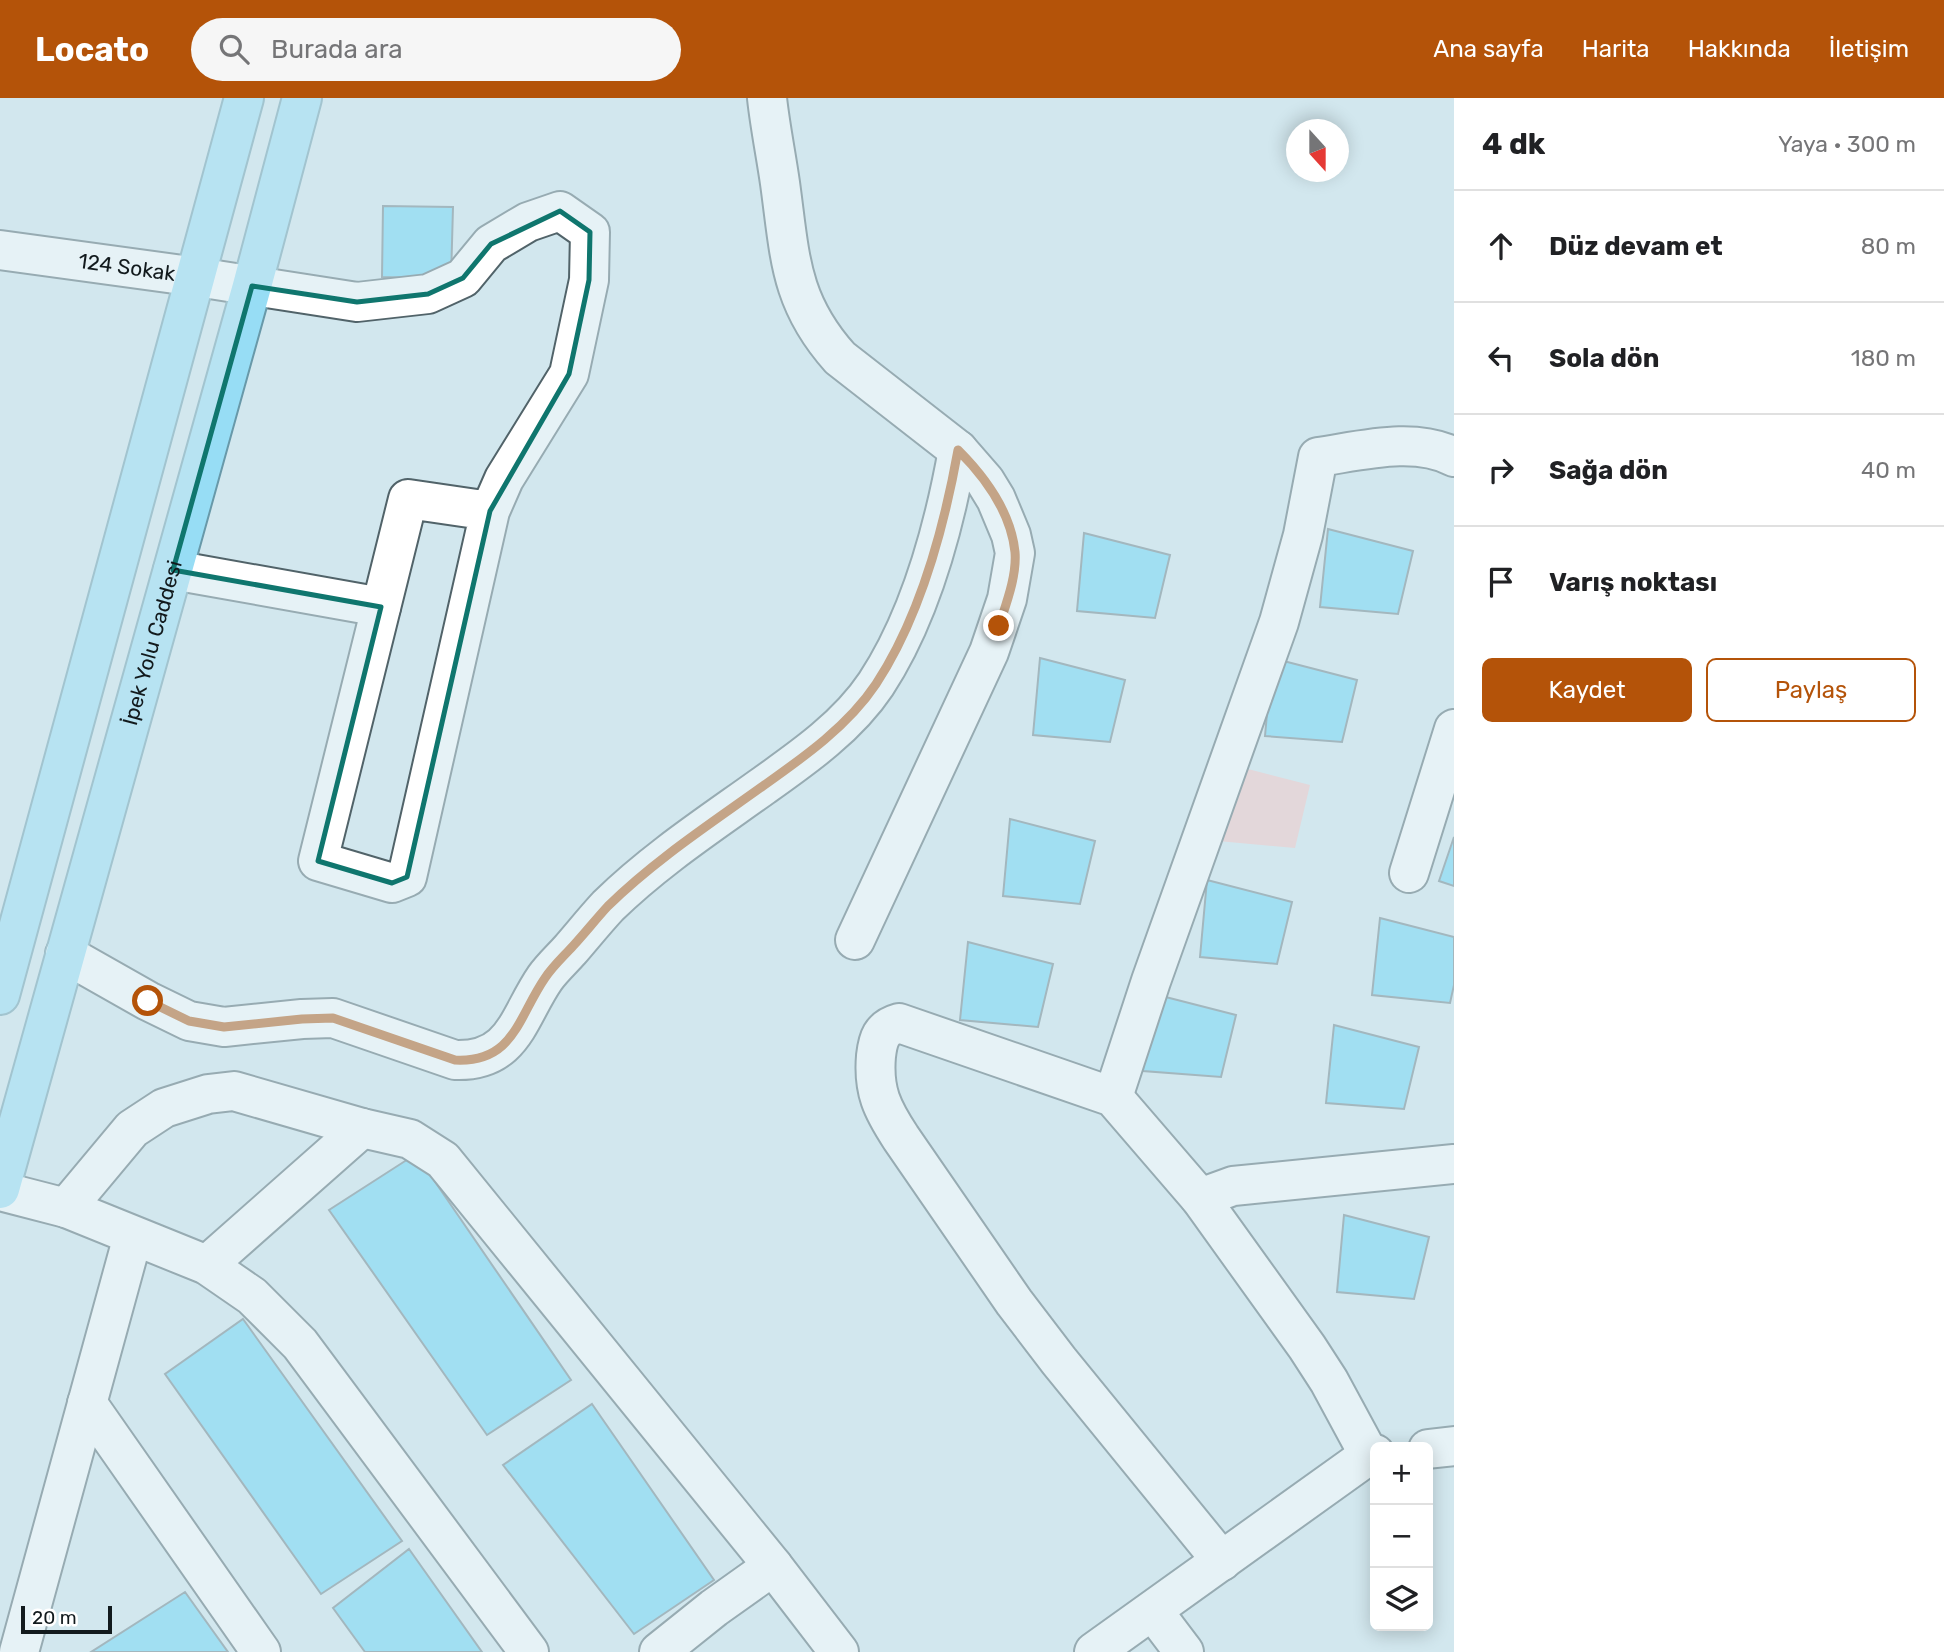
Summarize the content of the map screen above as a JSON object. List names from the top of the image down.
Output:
{
  "streets": {
    "highway": ["İpek Yolu Caddesi"],
    "street": ["124 Sokak"]
  },
  "crossings": [
    ["124 Sokak", "İpek Yolu Caddesi"]
  ],
  "scale_bar": "20 m",
  "north": "bottom",
  "page": {
    "header": "Locato",
    "search": "Burada ara",
    "nav": [
      "Ana sayfa",
      "Harita",
      "Hakkında",
      "İletişim"
    ],
    "heading": ["4 dk", "Yaya · 300 m"],
    "list": [
      ["Düz devam et", "80 m"],
      ["Sola dön", "180 m"],
      ["Sağa dön", "40 m"],
      "Varış noktası"
    ],
    "buttons": ["Kaydet", "Paylaş"],
    "map_buttons": ["+", "−"],
    "scale": "20 m"
  }
}
